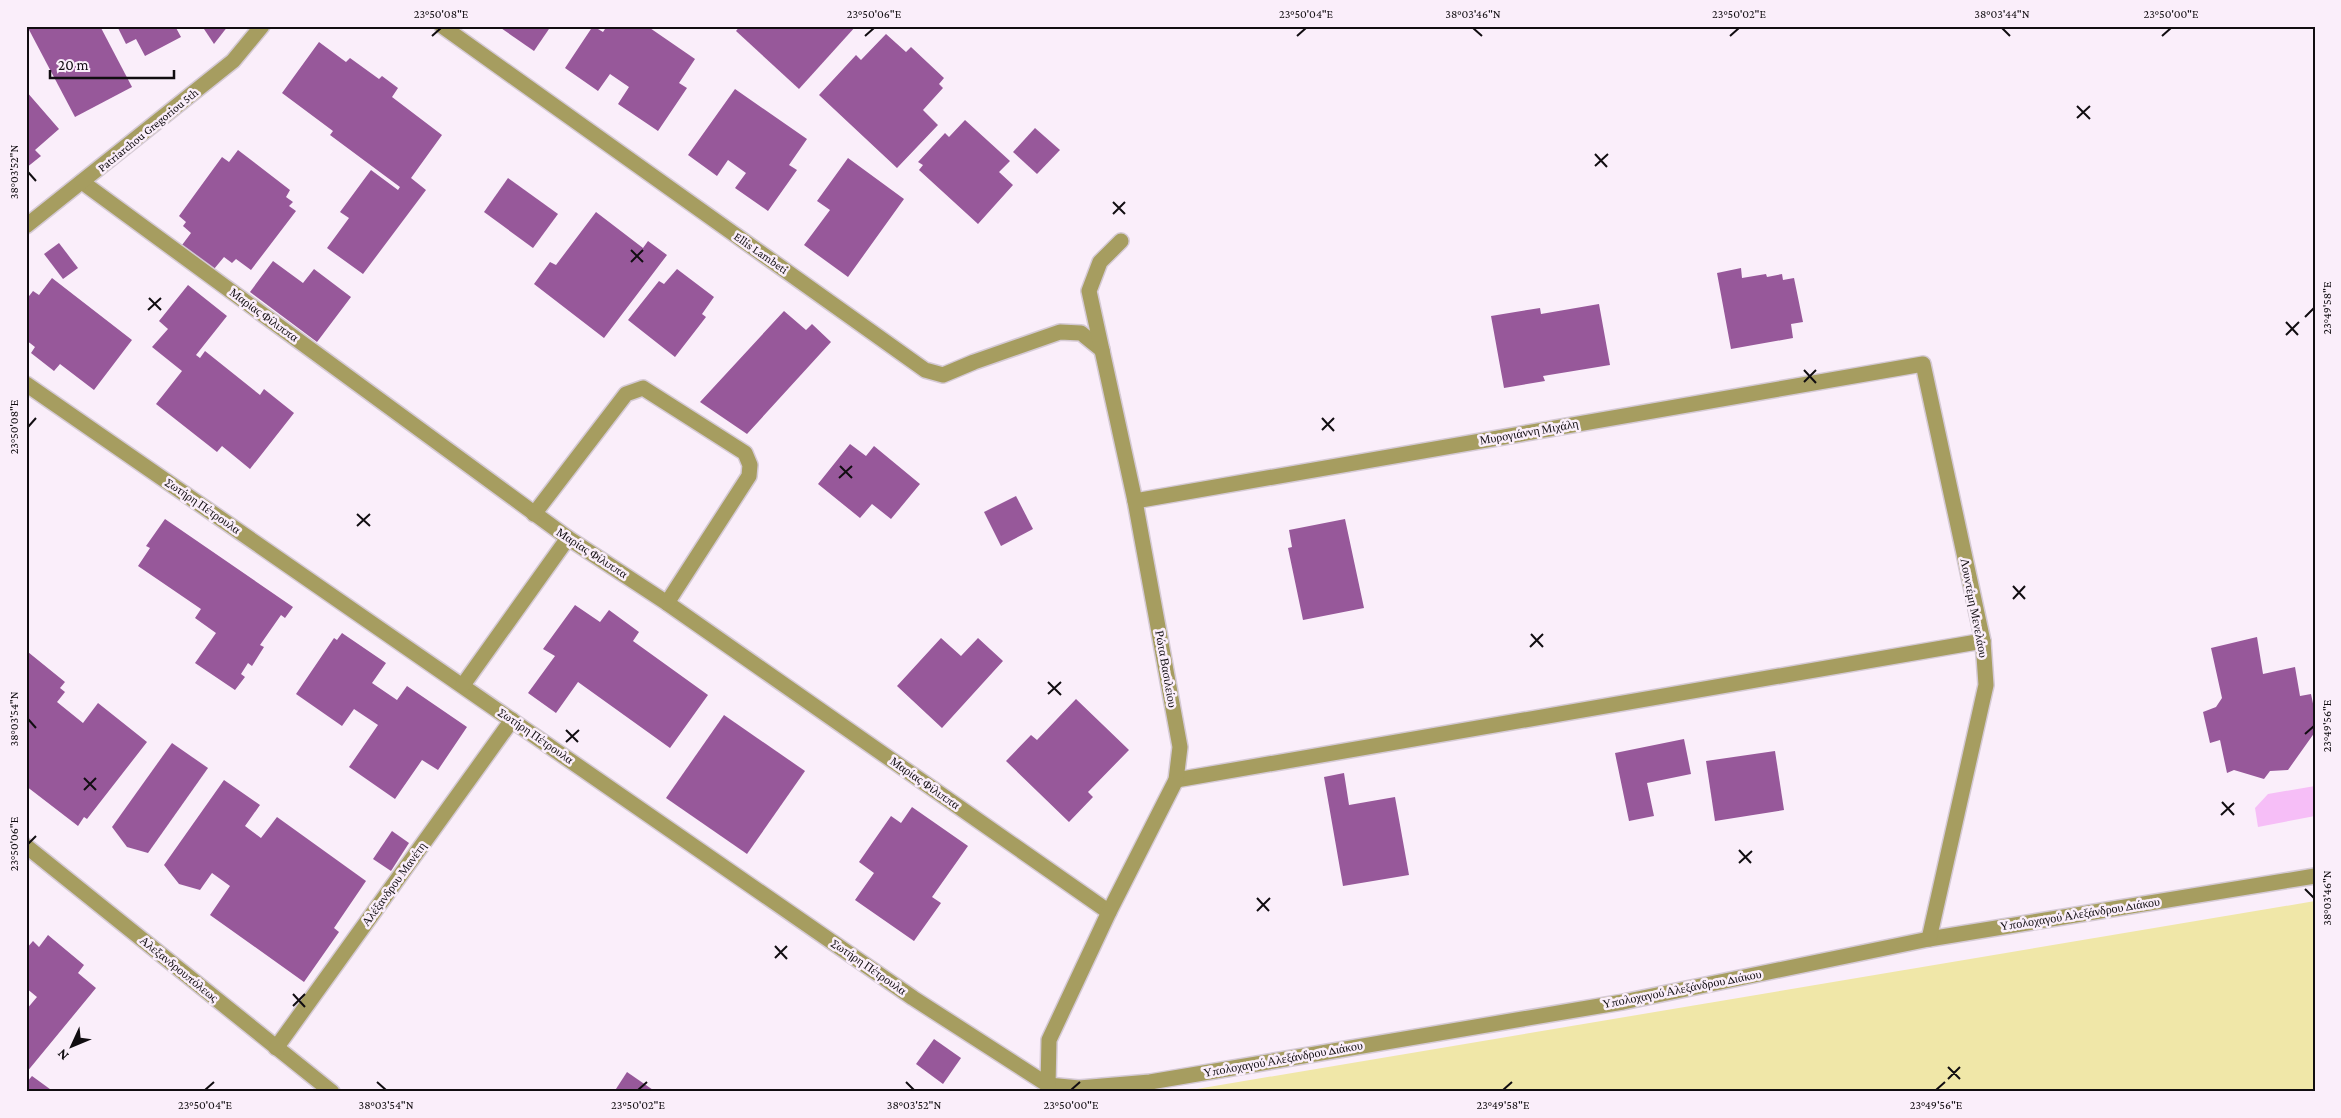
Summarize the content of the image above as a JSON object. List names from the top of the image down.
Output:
{
  "streets": {
    "street": [
      "Patriarchou Gregoriou 5th",
      "Ellis Lambeti",
      "Μαρίας Φίλιππα",
      "Μυρογιάννη Μιχάλη",
      "Σωτήρη Πέτρουλα",
      "Λουντέμη Μενελάου",
      "Ρώτα Βασιλείου",
      "Αλέξανδρου Μανέτη",
      "Υπολοχαγού Αλεξάνδρου Διάκου",
      "Αλεξανδρουπόλεως"
    ]
  },
  "crossings": [
    ["Patriarchou Gregoriou 5th", "Μαρίας Φίλιππα"],
    ["Ellis Lambeti", "Ρώτα Βασιλείου"],
    ["Μαρίας Φίλιππα", "Ρώτα Βασιλείου"],
    ["Μυρογιάννη Μιχάλη", "Λουντέμη Μενελάου"],
    ["Μυρογιάννη Μιχάλη", "Ρώτα Βασιλείου"],
    ["Σωτήρη Πέτρουλα", "Ρώτα Βασιλείου"],
    ["Σωτήρη Πέτρουλα", "Αλέξανδρου Μανέτη"],
    ["Σωτήρη Πέτρουλα", "Υπολοχαγού Αλεξάνδρου Διάκου"],
    ["Λουντέμη Μενελάου", "Υπολοχαγού Αλεξάνδρου Διάκου"],
    ["Ρώτα Βασιλείου", "Υπολοχαγού Αλεξάνδρου Διάκου"],
    ["Αλέξανδρου Μανέτη", "Αλεξανδρουπόλεως"]
  ],
  "scale_bar": "20 m",
  "north": "bottom left",
  "coordinates": [
    "23°50'08\"E",
    "23°50'06\"E",
    "23°50'04\"E",
    "38°03'46\"N",
    "23°50'02\"E",
    "38°03'44\"N",
    "23°50'00\"E",
    "38°03'52\"N",
    "23°49'58\"E",
    "38°03'54\"N",
    "23°49'56\"E"
  ]
}
